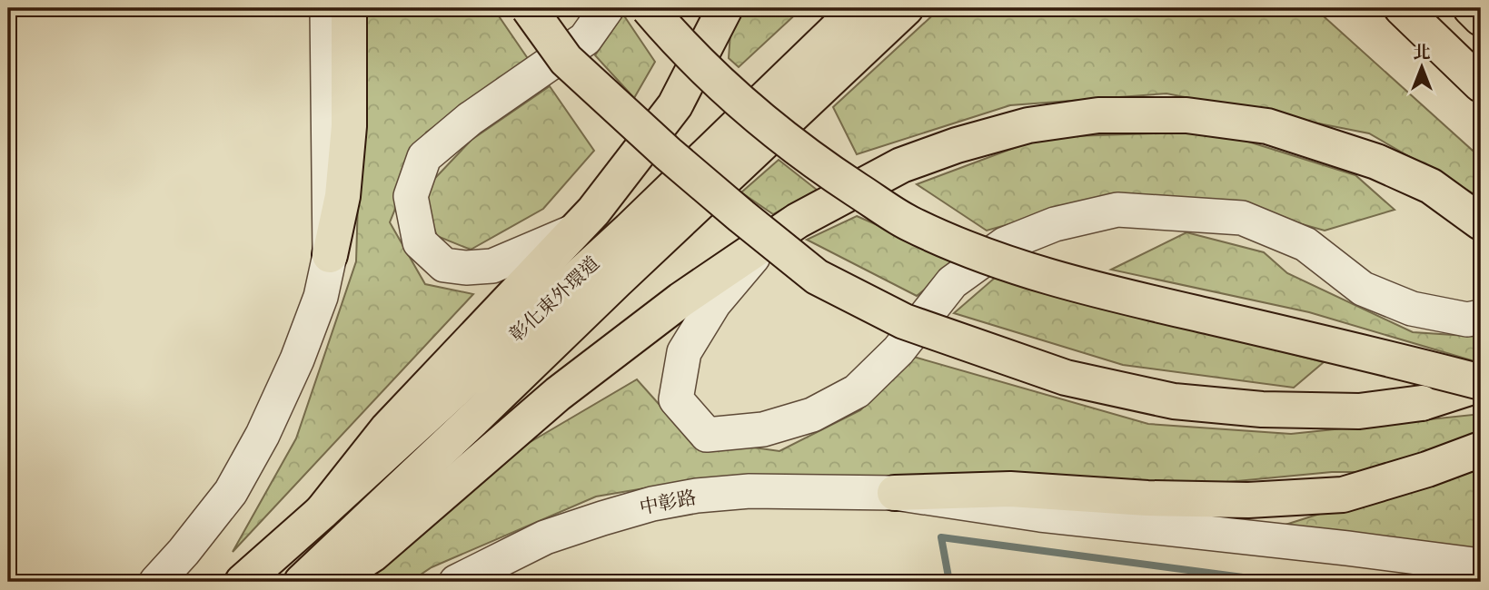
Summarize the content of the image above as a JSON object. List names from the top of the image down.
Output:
{
  "streets": {
    "main road": ["彰化東外環道"],
    "street": ["中彰路"]
  },
  "north": "top"
}
